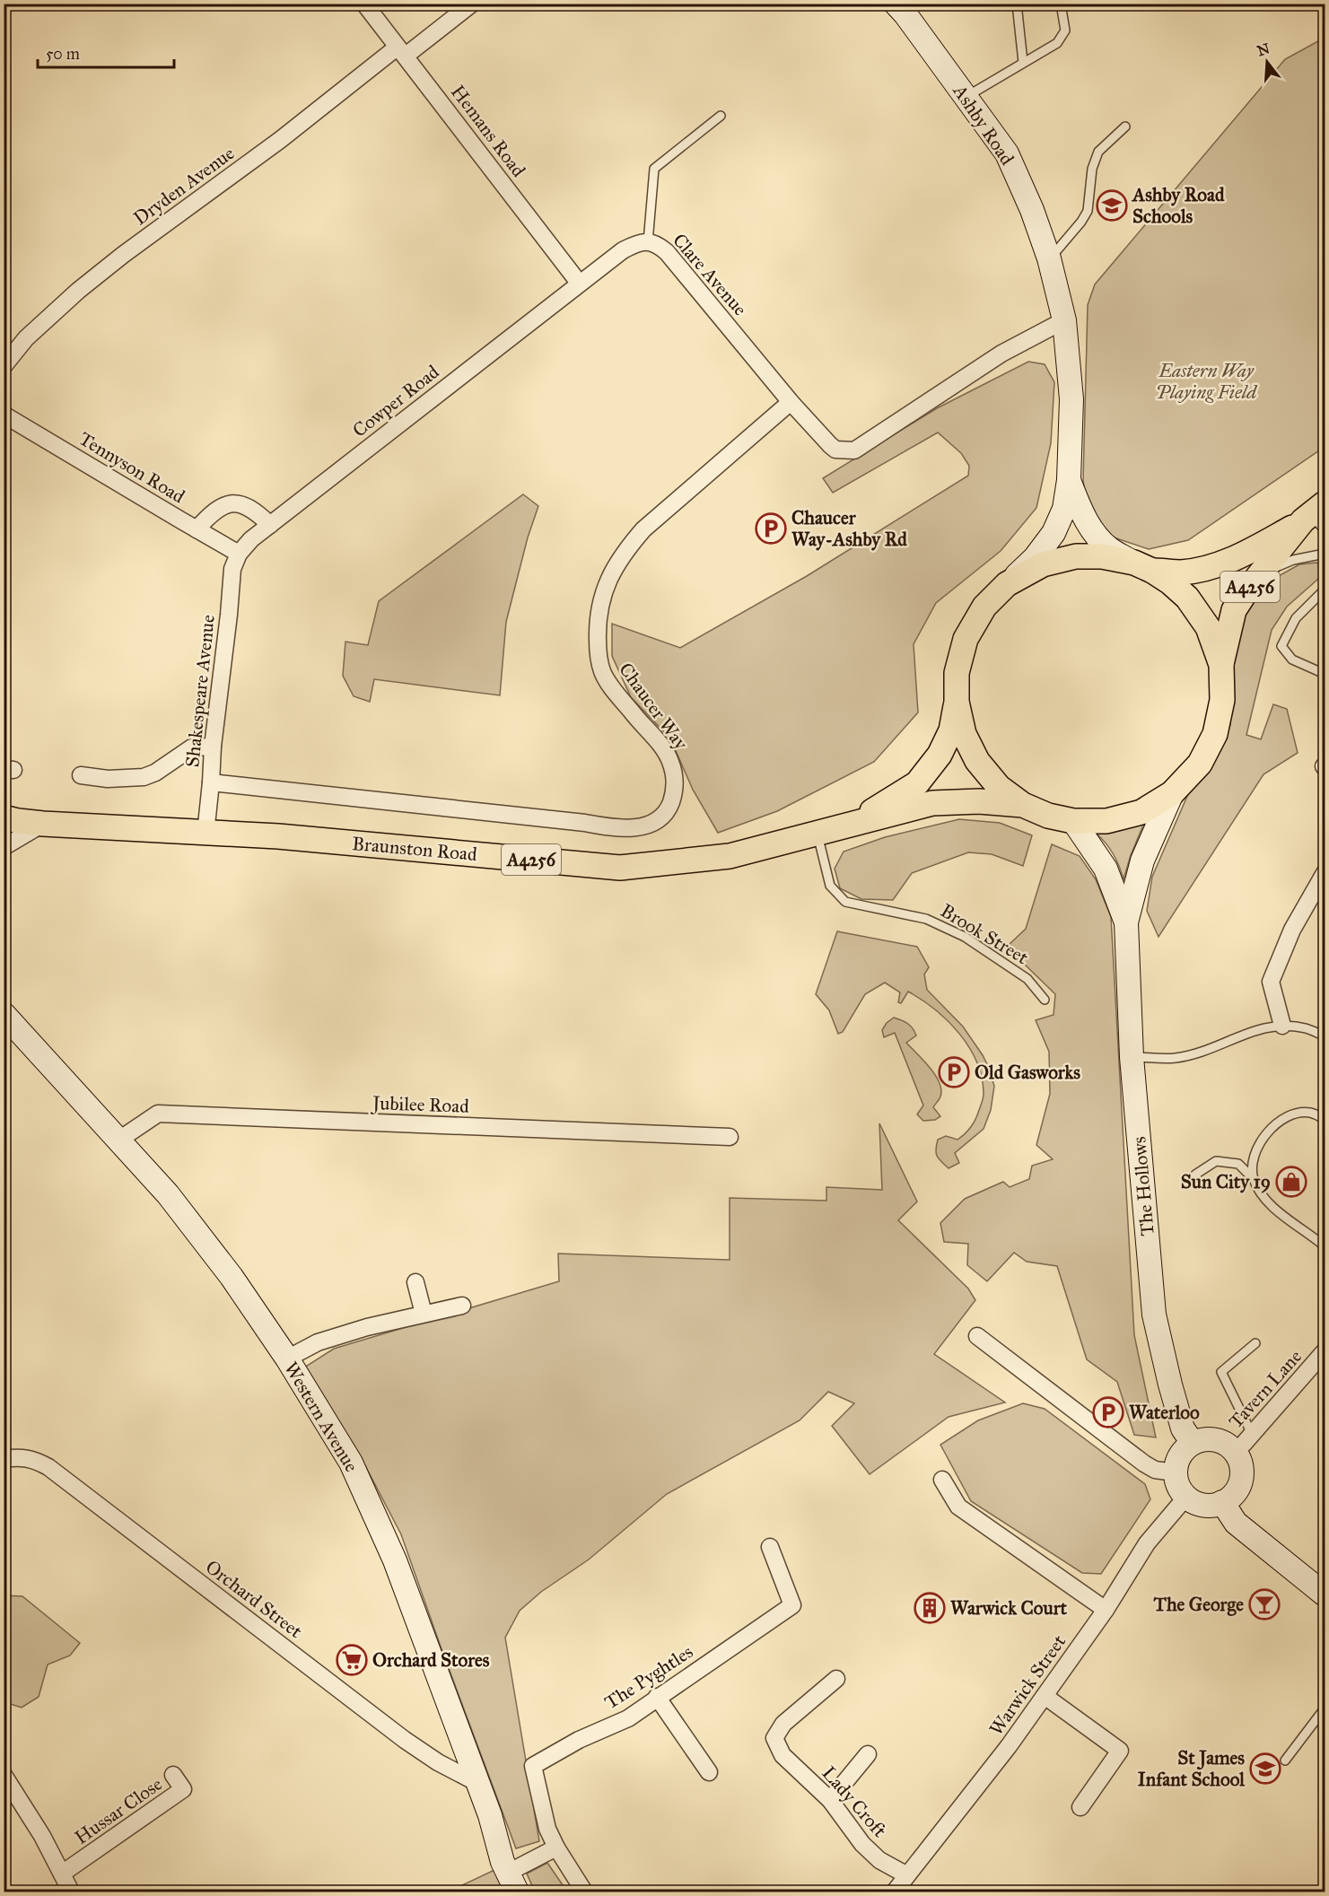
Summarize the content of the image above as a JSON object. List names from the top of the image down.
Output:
{
  "streets": {
    "main road": ["A4256", "Braunston Road"],
    "street": [
      "Ashby Road",
      "Hemans Road",
      "Dryden Avenue",
      "Clare Avenue",
      "Cowper Road",
      "Tennyson Road",
      "Shakespeare Avenue",
      "Chaucer Way",
      "Jubilee Road",
      "The Hollows",
      "Tavern Lane",
      "Western Avenue",
      "Orchard Street",
      "The Pyghtles",
      "Warwick Street",
      "Lady Croft",
      "Hussar Close"
    ],
    "lane": ["Brook Street"]
  },
  "crossings": [
    ["Ashby Road", "A4256"],
    ["Hemans Road", "Dryden Avenue"],
    ["Hemans Road", "Clare Avenue"],
    ["Hemans Road", "Cowper Road"],
    ["Clare Avenue", "Cowper Road"],
    ["Clare Avenue", "Chaucer Way"],
    ["Cowper Road", "Tennyson Road"],
    ["Cowper Road", "Shakespeare Avenue"],
    ["Tennyson Road", "Shakespeare Avenue"],
    ["Shakespeare Avenue", "Chaucer Way"],
    ["Shakespeare Avenue", "Braunston Road"],
    ["Braunston Road", "Brook Street"],
    ["Jubilee Road", "Western Avenue"],
    ["The Hollows", "Tavern Lane"],
    ["The Hollows", "Warwick Street"],
    ["Tavern Lane", "Warwick Street"],
    ["Western Avenue", "Orchard Street"],
    ["Warwick Street", "Lady Croft"]
  ],
  "parks": ["Eastern Way Playing Field"],
  "places": {
    "school or university": ["Ashby Road Schools", "St James Infant School"],
    "parking": ["Chaucer Way-Ashby Rd", "Old Gasworks", "Waterloo"],
    "shop": ["Sun City 19"],
    "bar": ["The George"],
    "building": ["Warwick Court"],
    "supermarket": ["Orchard Stores"]
  },
  "scale_bar": "50 m",
  "north": "top"
}
